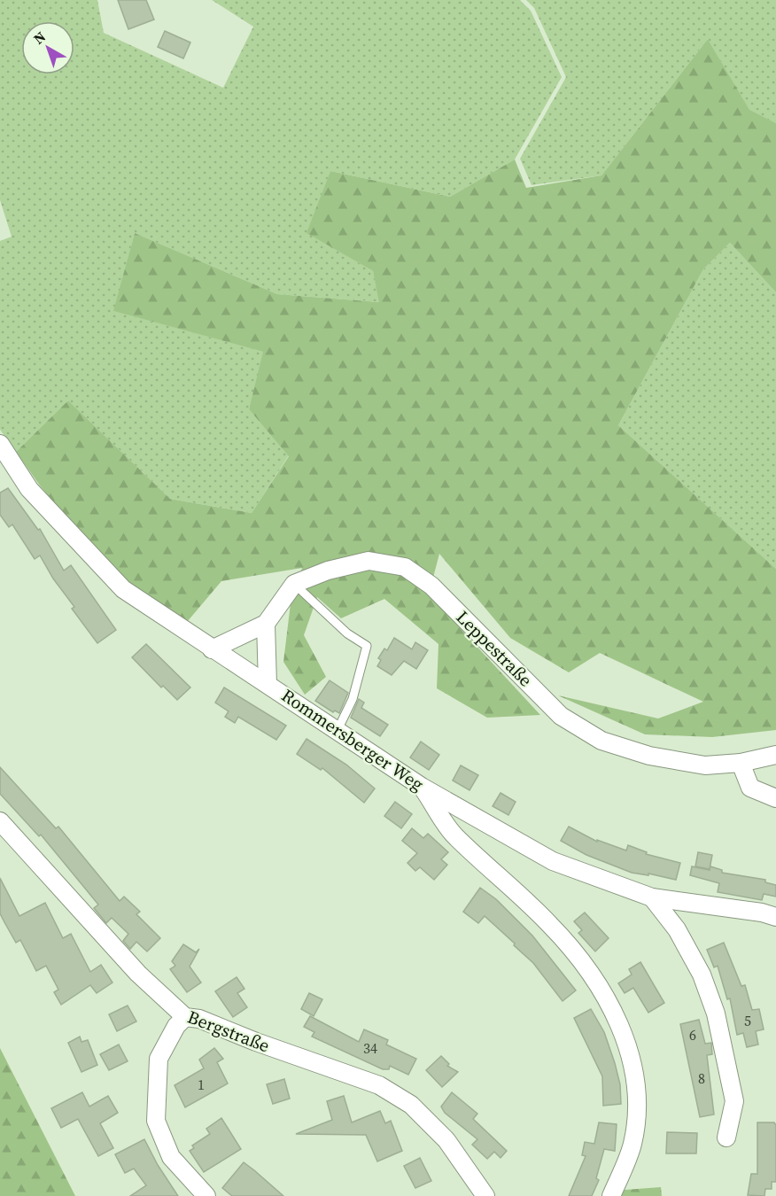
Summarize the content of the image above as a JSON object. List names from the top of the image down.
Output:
{
  "streets": {
    "street": ["Leppestraße", "Rommersberger Weg", "Bergstraße"]
  },
  "house_numbers": [
    "5",
    "6",
    "34",
    "8",
    "1"
  ],
  "north": "top left"
}
